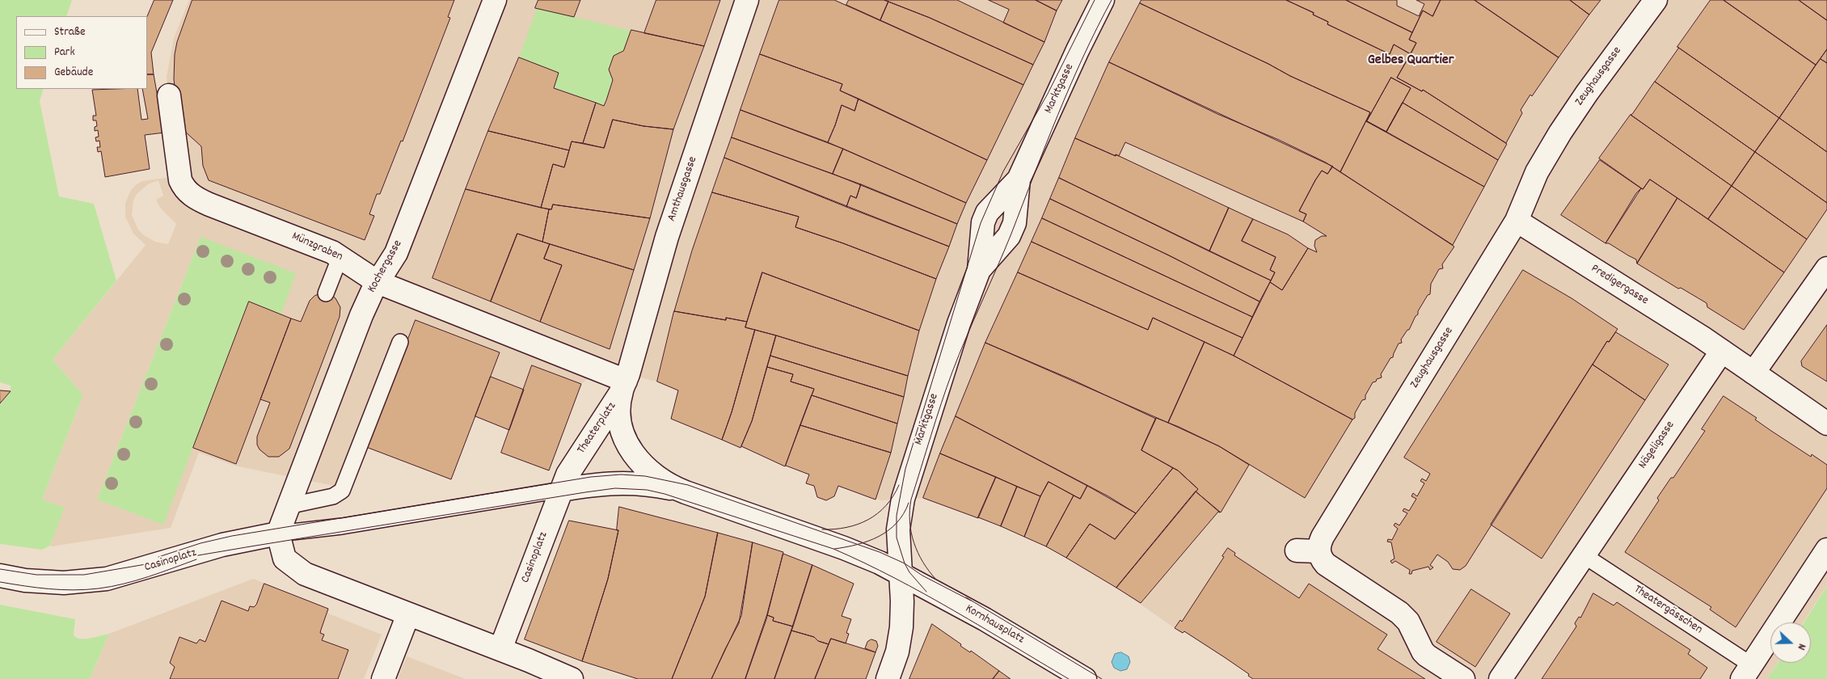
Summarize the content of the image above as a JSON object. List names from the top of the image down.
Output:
{
  "streets": {
    "street": [
      "Zeughausgasse",
      "Marktgasse",
      "Amthausgasse",
      "Münzgraben",
      "Kochergasse",
      "Predigergasse",
      "Theaterplatz",
      "Nägeligasse",
      "Casinoplatz",
      "Kornhausplatz"
    ],
    "lane": ["Theatergässchen"]
  },
  "crossings": [
    ["Zeughausgasse", "Predigergasse"],
    ["Marktgasse", "Theaterplatz"],
    ["Marktgasse", "Kornhausplatz"],
    ["Amthausgasse", "Münzgraben"],
    ["Amthausgasse", "Theaterplatz"],
    ["Münzgraben", "Kochergasse"],
    ["Münzgraben", "Theaterplatz"],
    ["Kochergasse", "Casinoplatz"],
    ["Predigergasse", "Nägeligasse"],
    ["Theaterplatz", "Casinoplatz"],
    ["Theaterplatz", "Kornhausplatz"],
    ["Nägeligasse", "Theatergässchen"]
  ],
  "districts": ["Gelbes Quartier"],
  "legend": ["Straße", "Park", "Gebäude"],
  "north": "right"
}
